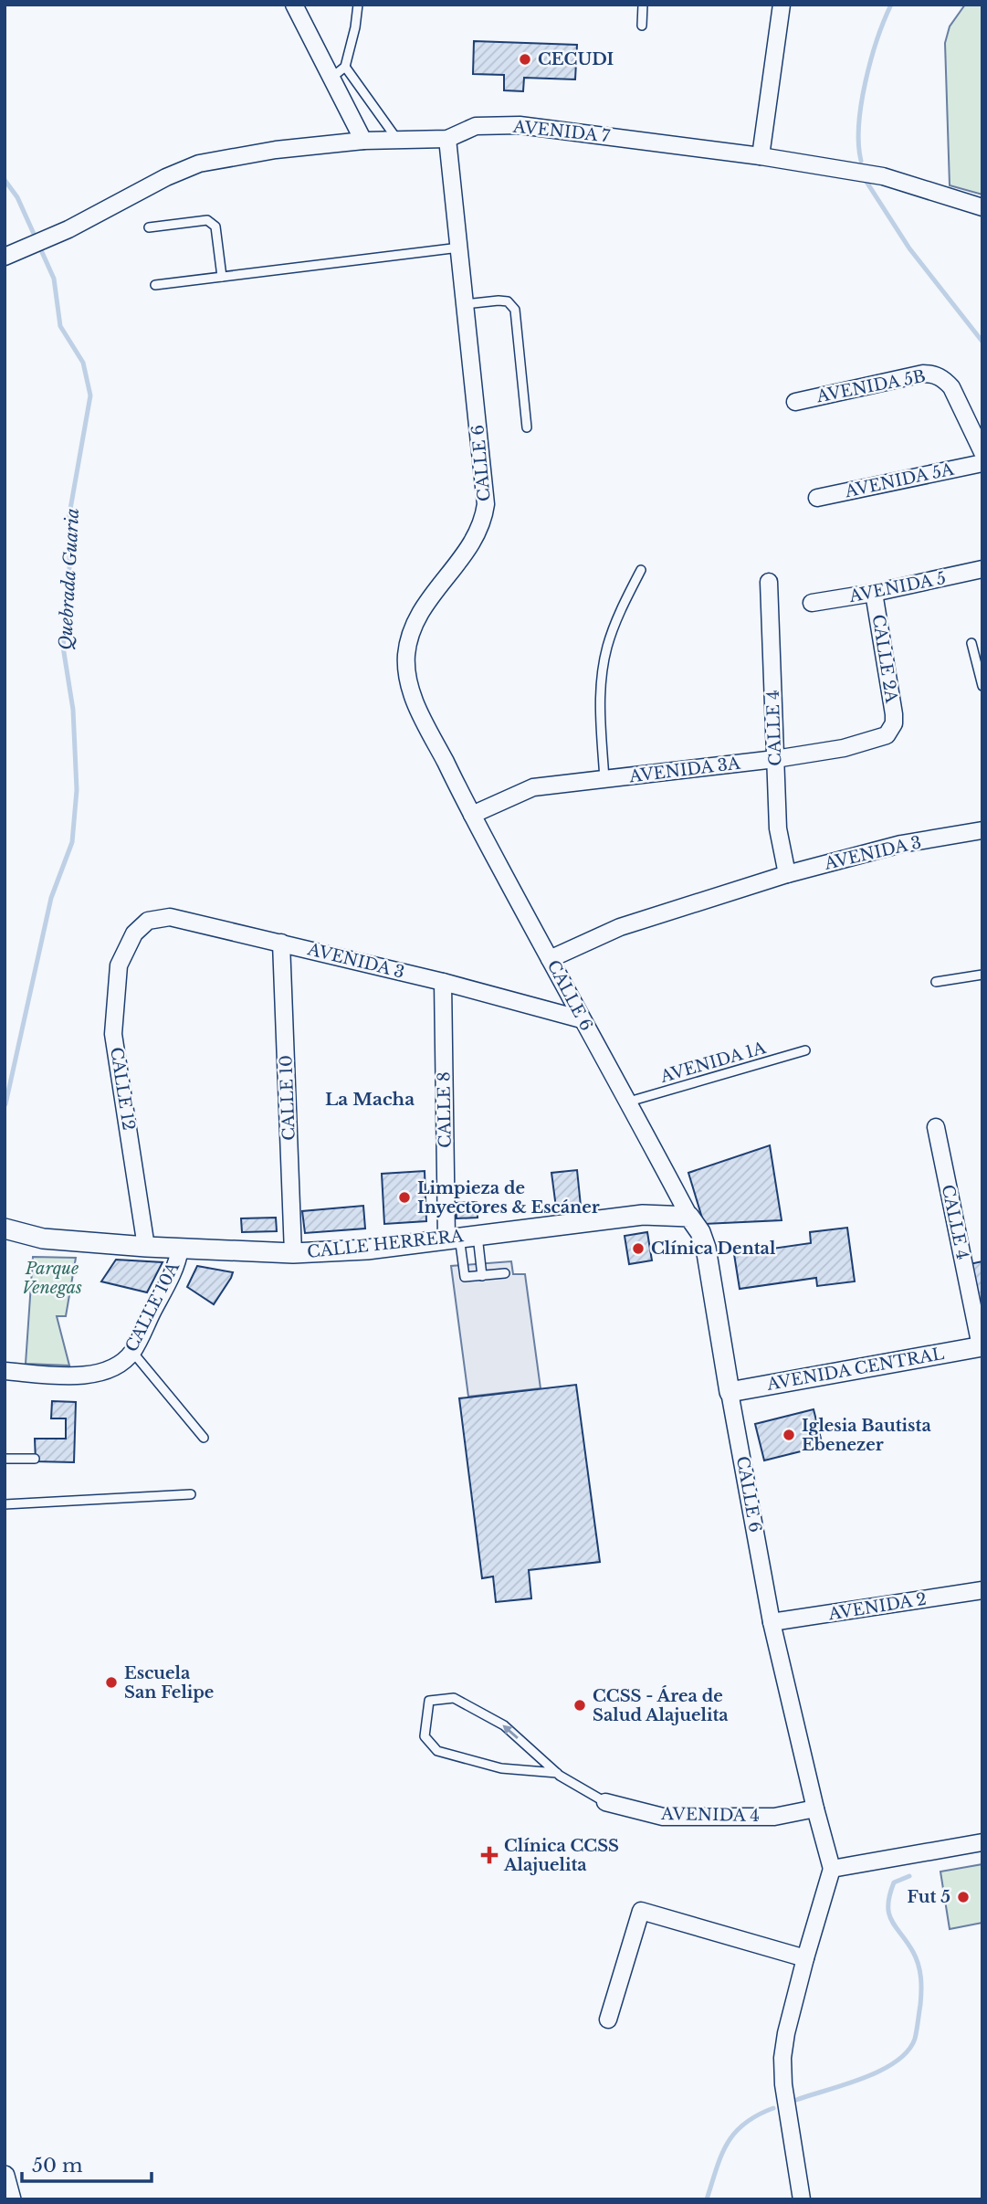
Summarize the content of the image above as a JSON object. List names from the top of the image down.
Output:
{
  "streets": {
    "street": [
      "AVENIDA 7",
      "AVENIDA 5B",
      "CALLE 6",
      "AVENIDA 5A",
      "AVENIDA 5",
      "CALLE 2A",
      "CALLE 4",
      "AVENIDA 3A",
      "AVENIDA 3",
      "CALLE 12",
      "CALLE 10",
      "CALLE 8",
      "CALLE HERRERA",
      "CALLE 10A",
      "AVENIDA CENTRAL",
      "AVENIDA 2",
      "AVENIDA 4"
    ],
    "lane": ["AVENIDA 1A"]
  },
  "crossings": [
    ["AVENIDA 7", "CALLE 6"],
    ["CALLE 6", "AVENIDA 3A"],
    ["CALLE 6", "AVENIDA 3"],
    ["CALLE 6", "AVENIDA 1A"],
    ["CALLE 6", "CALLE HERRERA"],
    ["CALLE 6", "AVENIDA CENTRAL"],
    ["CALLE 6", "AVENIDA 2"],
    ["CALLE 6", "AVENIDA 4"],
    ["AVENIDA 5", "CALLE 2A"],
    ["CALLE 2A", "AVENIDA 3A"],
    ["CALLE 4", "AVENIDA 3A"],
    ["CALLE 4", "AVENIDA 3"],
    ["CALLE 4", "AVENIDA CENTRAL"],
    ["AVENIDA 3", "CALLE 12"],
    ["AVENIDA 3", "CALLE 10"],
    ["AVENIDA 3", "CALLE 8"],
    ["CALLE 12", "CALLE HERRERA"],
    ["CALLE 10", "CALLE HERRERA"],
    ["CALLE 8", "CALLE HERRERA"],
    ["CALLE HERRERA", "CALLE 10A"]
  ],
  "districts": ["La Macha"],
  "water": ["Quebrada Guaria"],
  "parks": ["Parque Venegas"],
  "places": {
    "other": [
      "CECUDI",
      "Limpieza de Inyectores & Escáner",
      "Clínica Dental",
      "Iglesia Bautista Ebenezer",
      "Escuela San Felipe",
      "CCSS - Área de Salud Alajuelita",
      "Fut 5"
    ],
    "health": ["Clínica CCSS Alajuelita"]
  },
  "scale_bar": "50 m"
}
